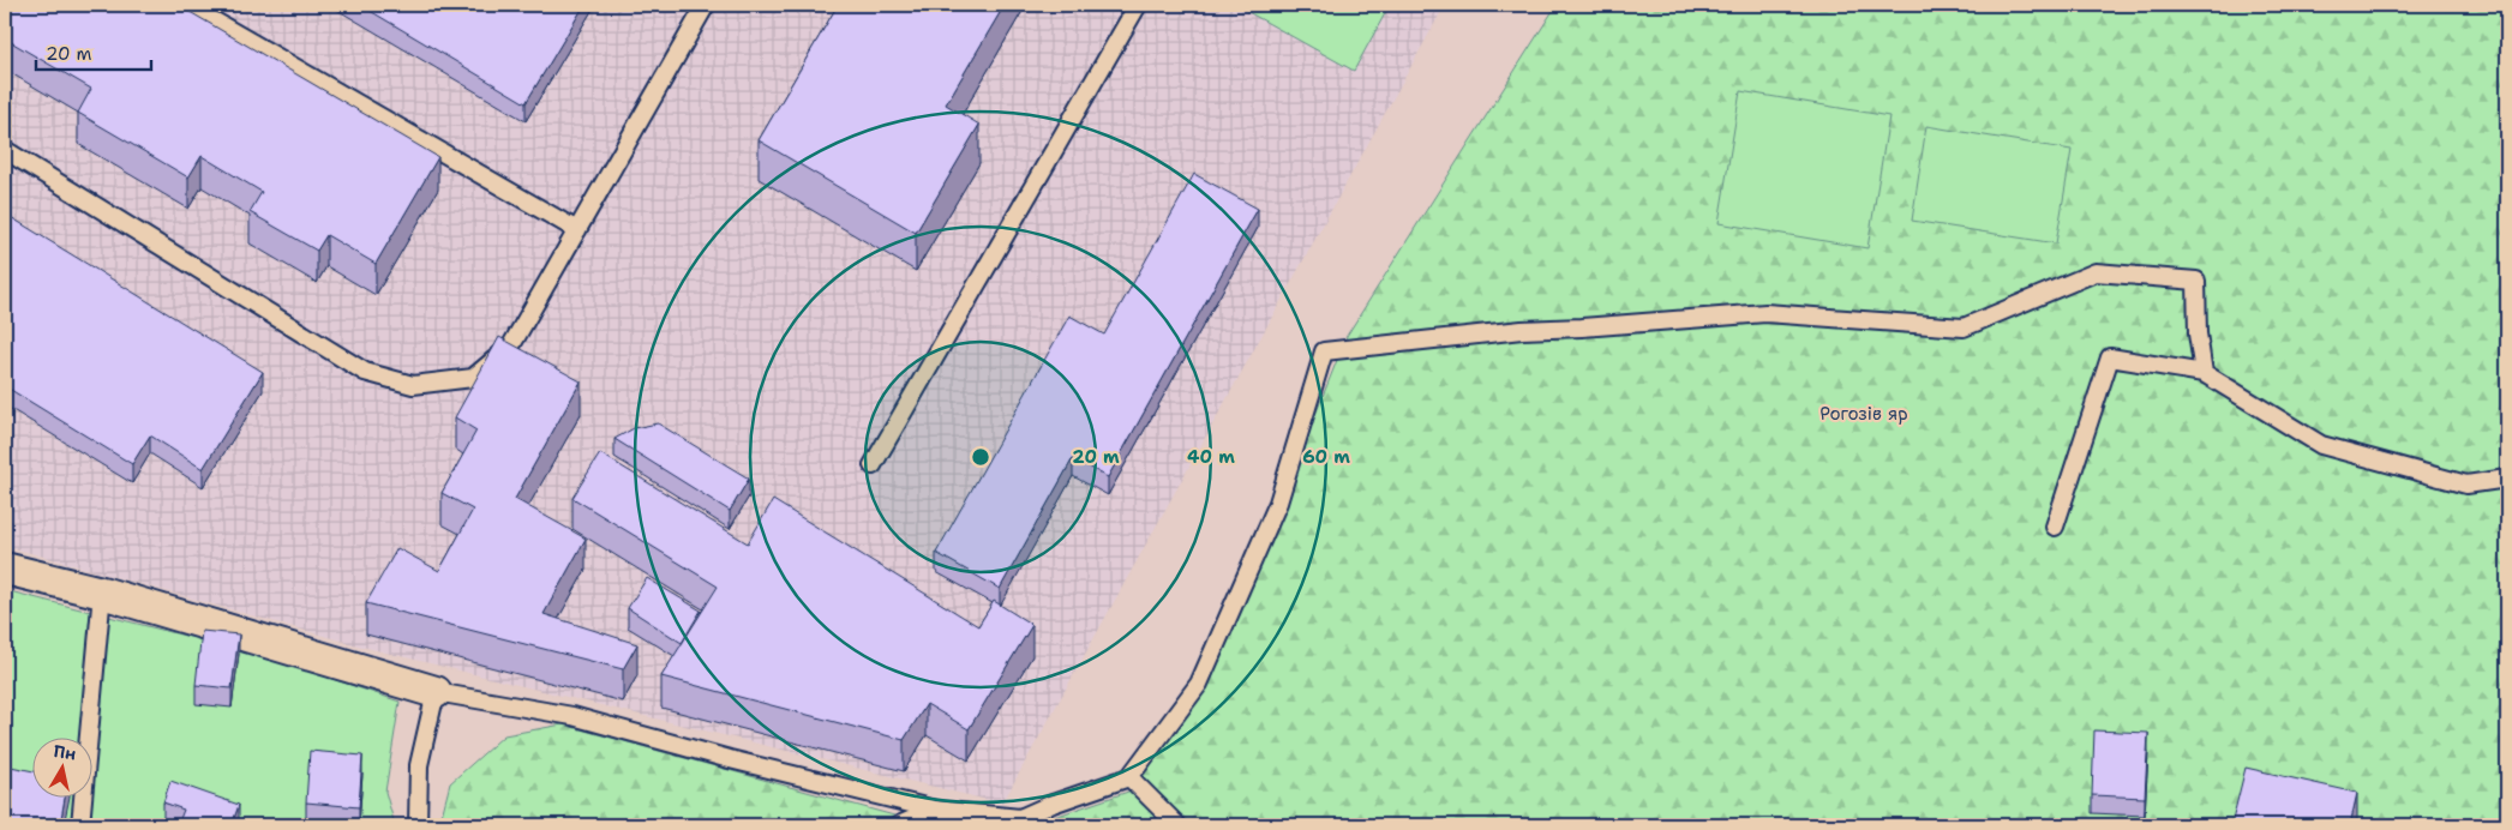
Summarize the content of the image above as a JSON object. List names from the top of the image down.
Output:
{
  "parks": ["Рогозів яр"],
  "scale_bar": "20 m",
  "north": "top",
  "rings": ["20 m", "40 m", "60 m"]
}
